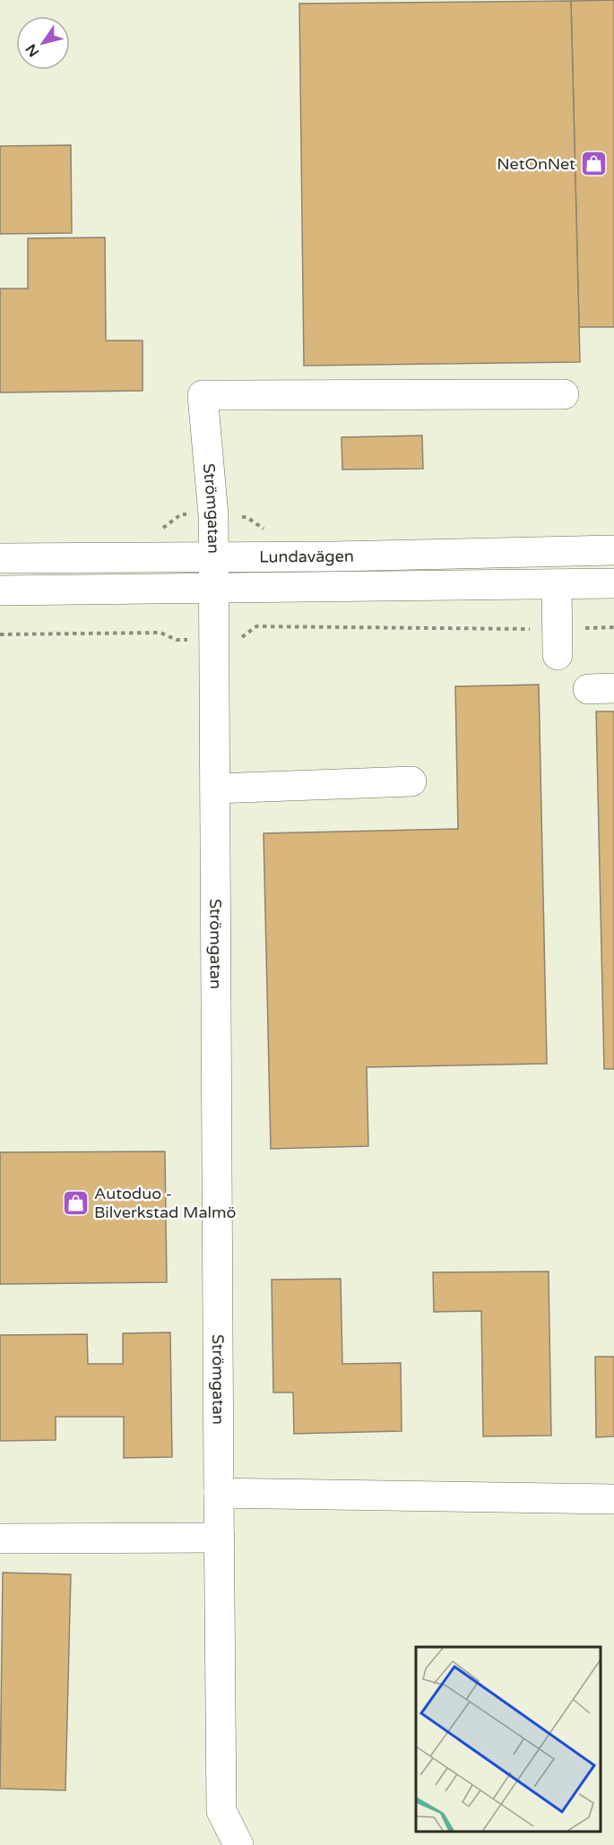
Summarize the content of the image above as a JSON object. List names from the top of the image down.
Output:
{
  "streets": {
    "street": ["Strömgatan", "Lundavägen"]
  },
  "crossings": [
    ["Strömgatan", "Lundavägen"]
  ],
  "places": {
    "shop": ["NetOnNet", "Autoduo - Bilverkstad Malmö"]
  },
  "north": "bottom left"
}
